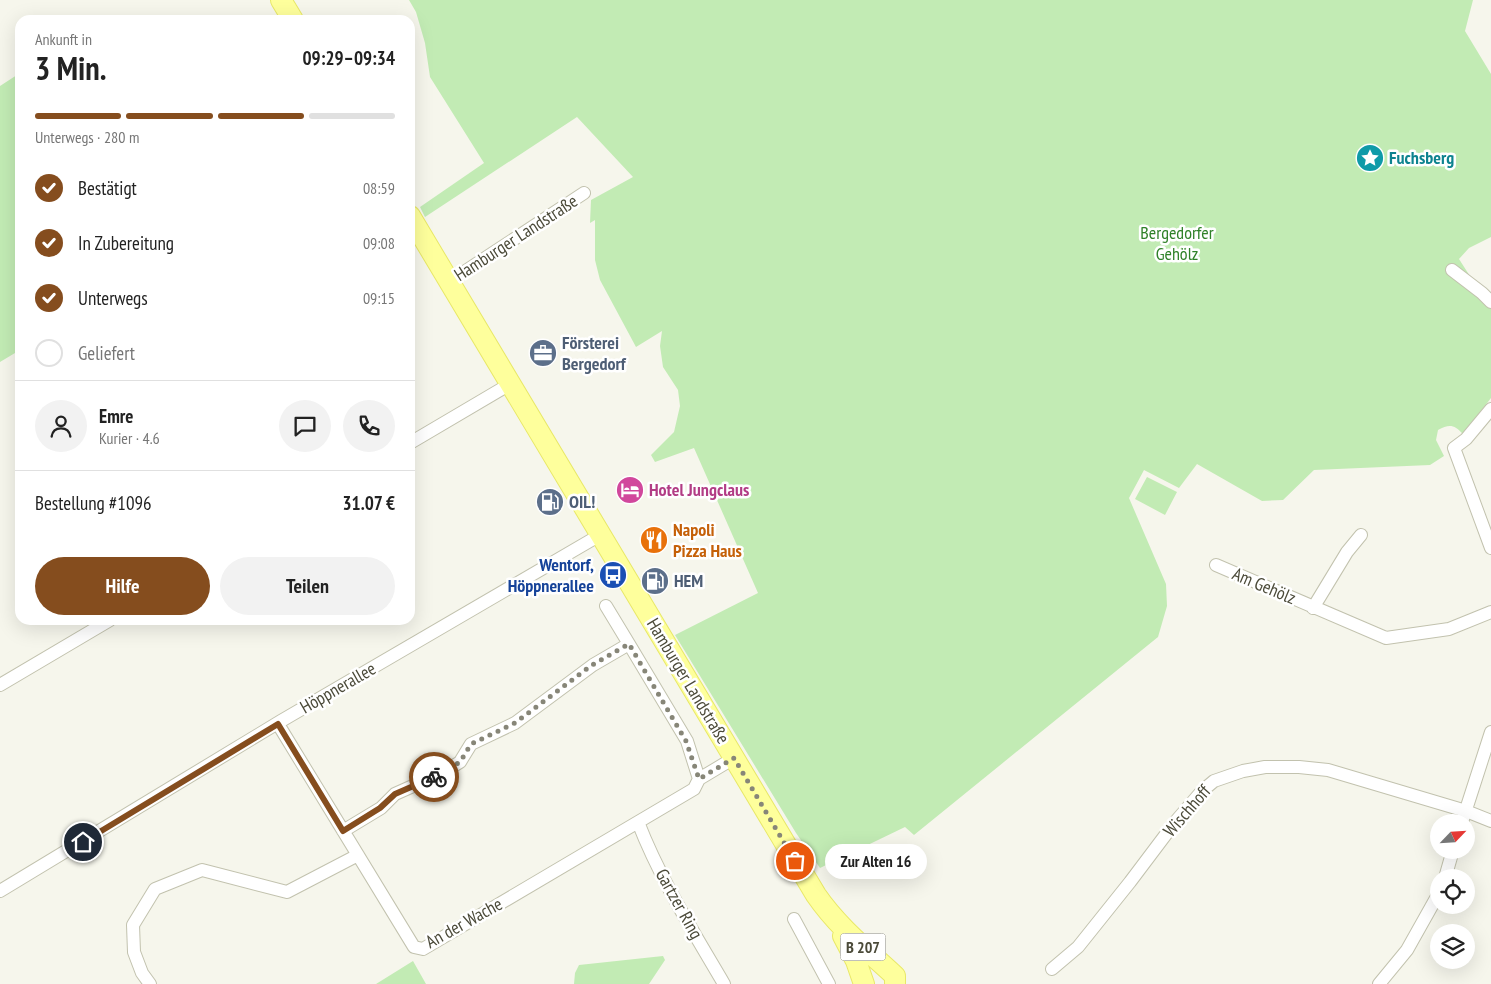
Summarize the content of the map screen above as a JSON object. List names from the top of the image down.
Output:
{
  "streets": {
    "main road": ["Hamburger Landstraße", "B 207"],
    "street": [
      "Am Gehölz",
      "Höppnerallee",
      "Wischhoff",
      "Gartzer Ring",
      "An der Wache"
    ]
  },
  "crossings": [
    ["Hamburger Landstraße", "Höppnerallee"],
    ["Hamburger Landstraße", "An der Wache"],
    ["Hamburger Landstraße", "B 207"],
    ["Höppnerallee", "An der Wache"],
    ["Gartzer Ring", "An der Wache"]
  ],
  "parks": ["Bergedorfer Gehölz"],
  "places": {
    "place": ["Fuchsberg"],
    "office": ["Försterei Bergedorf"],
    "hotel": ["Hotel Jungclaus"],
    "fuel station": ["OIL!", "HEM"],
    "restaurant": ["Napoli Pizza Haus"],
    "bus stop": ["Wentorf, Höppnerallee"],
    "other": ["Zur Alten 16"]
  },
  "north": "top right",
  "page": {
    "heading": ["3 Min.", "Ankunft in", "09:29–09:34"],
    "panel": [
      "Emre",
      "Kurier · 4.6",
      "Bestellung #1096",
      "31.07 €"
    ],
    "bar": "Unterwegs · 280 m",
    "list": [
      ["Bestätigt", "08:59"],
      ["In Zubereitung", "09:08"],
      ["Unterwegs", "09:15"],
      "Geliefert"
    ],
    "buttons": ["Hilfe", "Teilen"],
    "bubble": "Zur Alten 16"
  }
}
